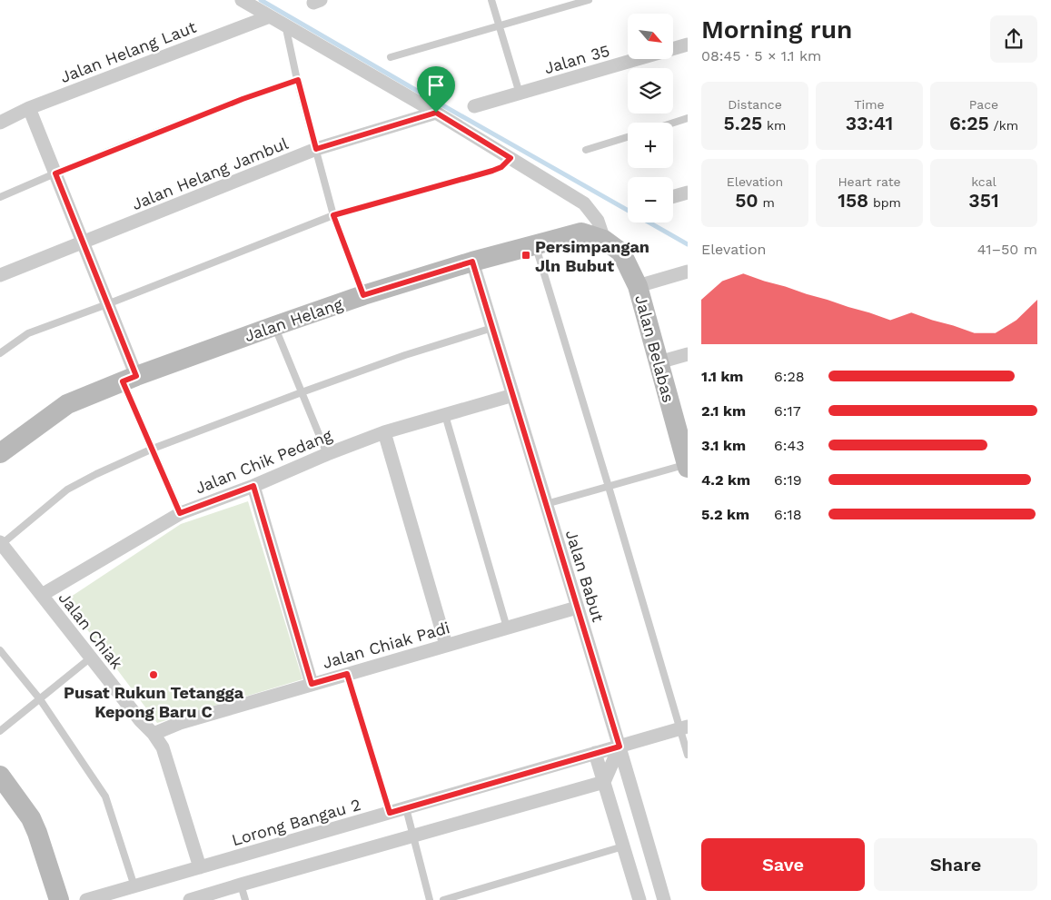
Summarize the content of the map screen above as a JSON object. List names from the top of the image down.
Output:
{
  "streets": {
    "street": [
      "Jalan Helang Laut",
      "Jalan 35",
      "Jalan Helang Jambul",
      "Jalan Helang",
      "Jalan Belabas",
      "Jalan Chik Pedang",
      "Jalan Babut",
      "Jalan Chiak",
      "Jalan Chiak Padi",
      "Lorong Bangau 2"
    ]
  },
  "crossings": [
    ["Jalan Helang", "Jalan Belabas"],
    ["Jalan Helang", "Jalan Babut"],
    ["Jalan Chik Pedang", "Jalan Babut"],
    ["Jalan Chik Pedang", "Jalan Chiak"],
    ["Jalan Babut", "Jalan Chiak Padi"],
    ["Jalan Babut", "Lorong Bangau 2"],
    ["Jalan Chiak", "Jalan Chiak Padi"],
    ["Jalan Chiak", "Lorong Bangau 2"]
  ],
  "places": {
    "transit": ["Persimpangan Jln Bubut"],
    "other": ["Pusat Rukun Tetangga Kepong Baru C"]
  },
  "north": "bottom right",
  "page": {
    "heading": ["Morning run", "08:45 · 5 × 1.1 km"],
    "map_buttons": ["+", "−"],
    "stats": [
      ["Distance", "5.25 km"],
      ["Time", "33:41"],
      ["Pace", "6:25 /km"],
      ["Elevation", "50 m"],
      ["Heart rate", "158 bpm"],
      ["kcal", "351"]
    ],
    "chart": ["Elevation", "41–50 m"],
    "list": [
      {
        "name": "1.1 km",
        "note": "6:28"
      },
      {
        "name": "2.1 km",
        "note": "6:17"
      },
      {
        "name": "3.1 km",
        "note": "6:43"
      },
      {
        "name": "4.2 km",
        "note": "6:19"
      },
      {
        "name": "5.2 km",
        "note": "6:18"
      }
    ],
    "buttons": ["Save", "Share"]
  }
}
